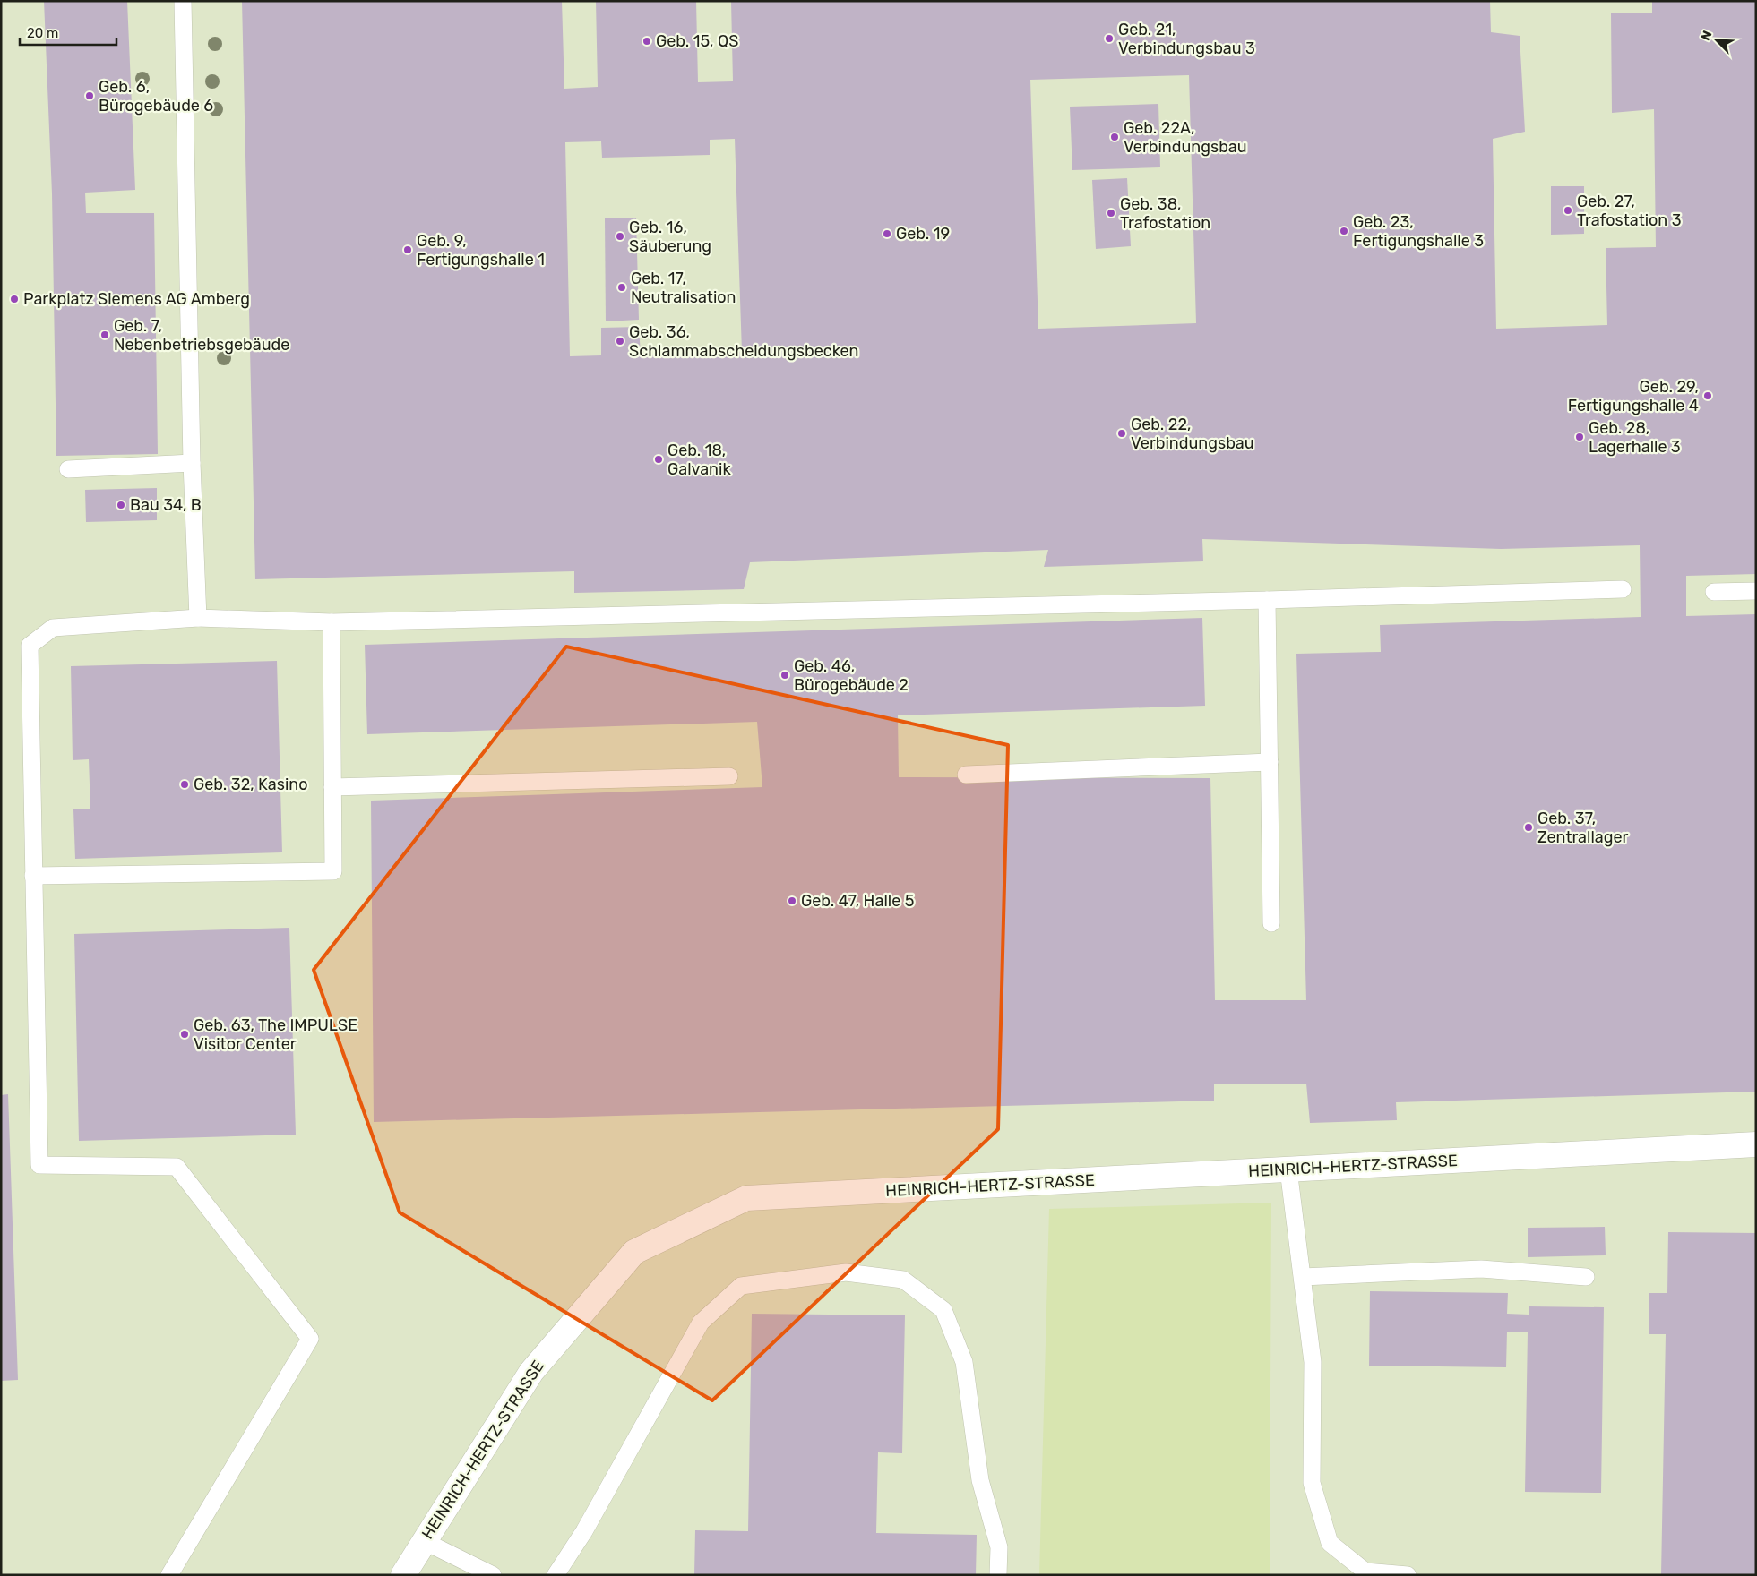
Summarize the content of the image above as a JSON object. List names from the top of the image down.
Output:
{
  "streets": {
    "street": ["HEINRICH-HERTZ-STRASSE"]
  },
  "places": [
    "Geb. 21, Verbindungsbau 3",
    "Geb. 15, QS",
    "Geb. 6, Bürogebäude 6",
    "Geb. 22A, Verbindungsbau",
    "Geb. 27, Trafostation 3",
    "Geb. 38, Trafostation",
    "Geb. 23, Fertigungshalle 3",
    "Geb. 19",
    "Geb. 16, Säuberung",
    "Geb. 9, Fertigungshalle 1",
    "Geb. 17, Neutralisation",
    "Parkplatz Siemens AG Amberg",
    "Geb. 7, Nebenbetriebsgebäude",
    "Geb. 36, Schlammabscheidungsbecken",
    "Geb. 29, Fertigungshalle 4",
    "Geb. 22, Verbindungsbau",
    "Geb. 28, Lagerhalle 3",
    "Geb. 18, Galvanik",
    "Bau 34, B",
    "Geb. 46, Bürogebäude 2",
    "Geb. 32, Kasino",
    "Geb. 37, Zentrallager",
    "Geb. 47, Halle 5",
    "Geb. 63, The IMPULSE Visitor Center"
  ],
  "scale_bar": "20 m",
  "north": "top left"
}
